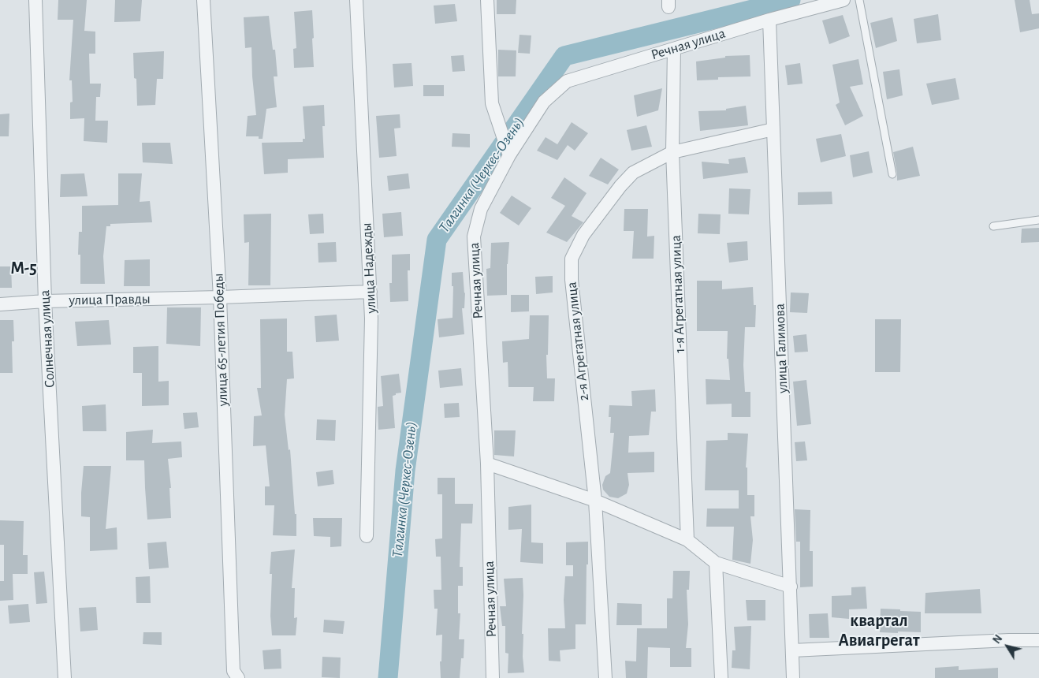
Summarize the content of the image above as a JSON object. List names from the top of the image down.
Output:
{
  "streets": {
    "street": [
      "Речная улица",
      "улица Надежды",
      "1-я Агрегатная улица",
      "улица Правды",
      "Солнечная улица",
      "улица 65-летия Победы",
      "2-я Агрегатная улица",
      "улица Галимова"
    ]
  },
  "crossings": [
    ["Речная улица", "1-я Агрегатная улица"],
    ["Речная улица", "улица Галимова"],
    ["улица Надежды", "улица Правды"],
    ["1-я Агрегатная улица", "2-я Агрегатная улица"],
    ["улица Правды", "Солнечная улица"],
    ["улица Правды", "улица 65-летия Победы"],
    ["2-я Агрегатная улица", "улица Галимова"]
  ],
  "districts": ["М-5", "квартал Авиагрегат"],
  "water": ["Талгинка (Черкес-Озень)"],
  "north": "top left"
}
